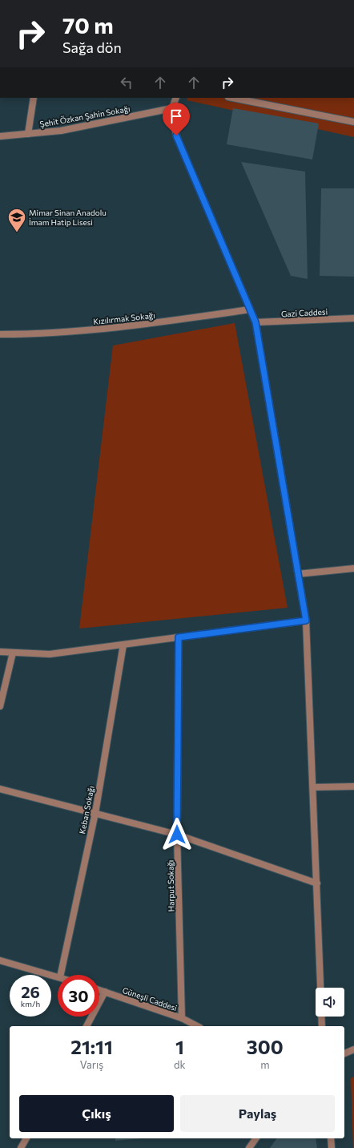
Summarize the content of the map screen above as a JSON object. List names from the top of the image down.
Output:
{
  "streets": {
    "street": [
      "Şehit Özkan Şahin Sokağı",
      "Gazi Caddesi",
      "Kızılırmak Sokağı",
      "Keban Sokağı",
      "Harput Sokağı",
      "Güneşli Caddesi"
    ]
  },
  "crossings": [
    ["Harput Sokağı", "Güneşli Caddesi"]
  ],
  "places": {
    "school or university": ["Mimar Sinan Anadolu İmam Hatip Lisesi"]
  },
  "page": {
    "turn": ["70 m", "Sağa dön"],
    "speed": "26 km/h",
    "limit": "30",
    "eta": [
      "21:11",
      "Varış",
      "1",
      "dk",
      "300",
      "m"
    ],
    "buttons": ["Çıkış", "Paylaş"]
  }
}
